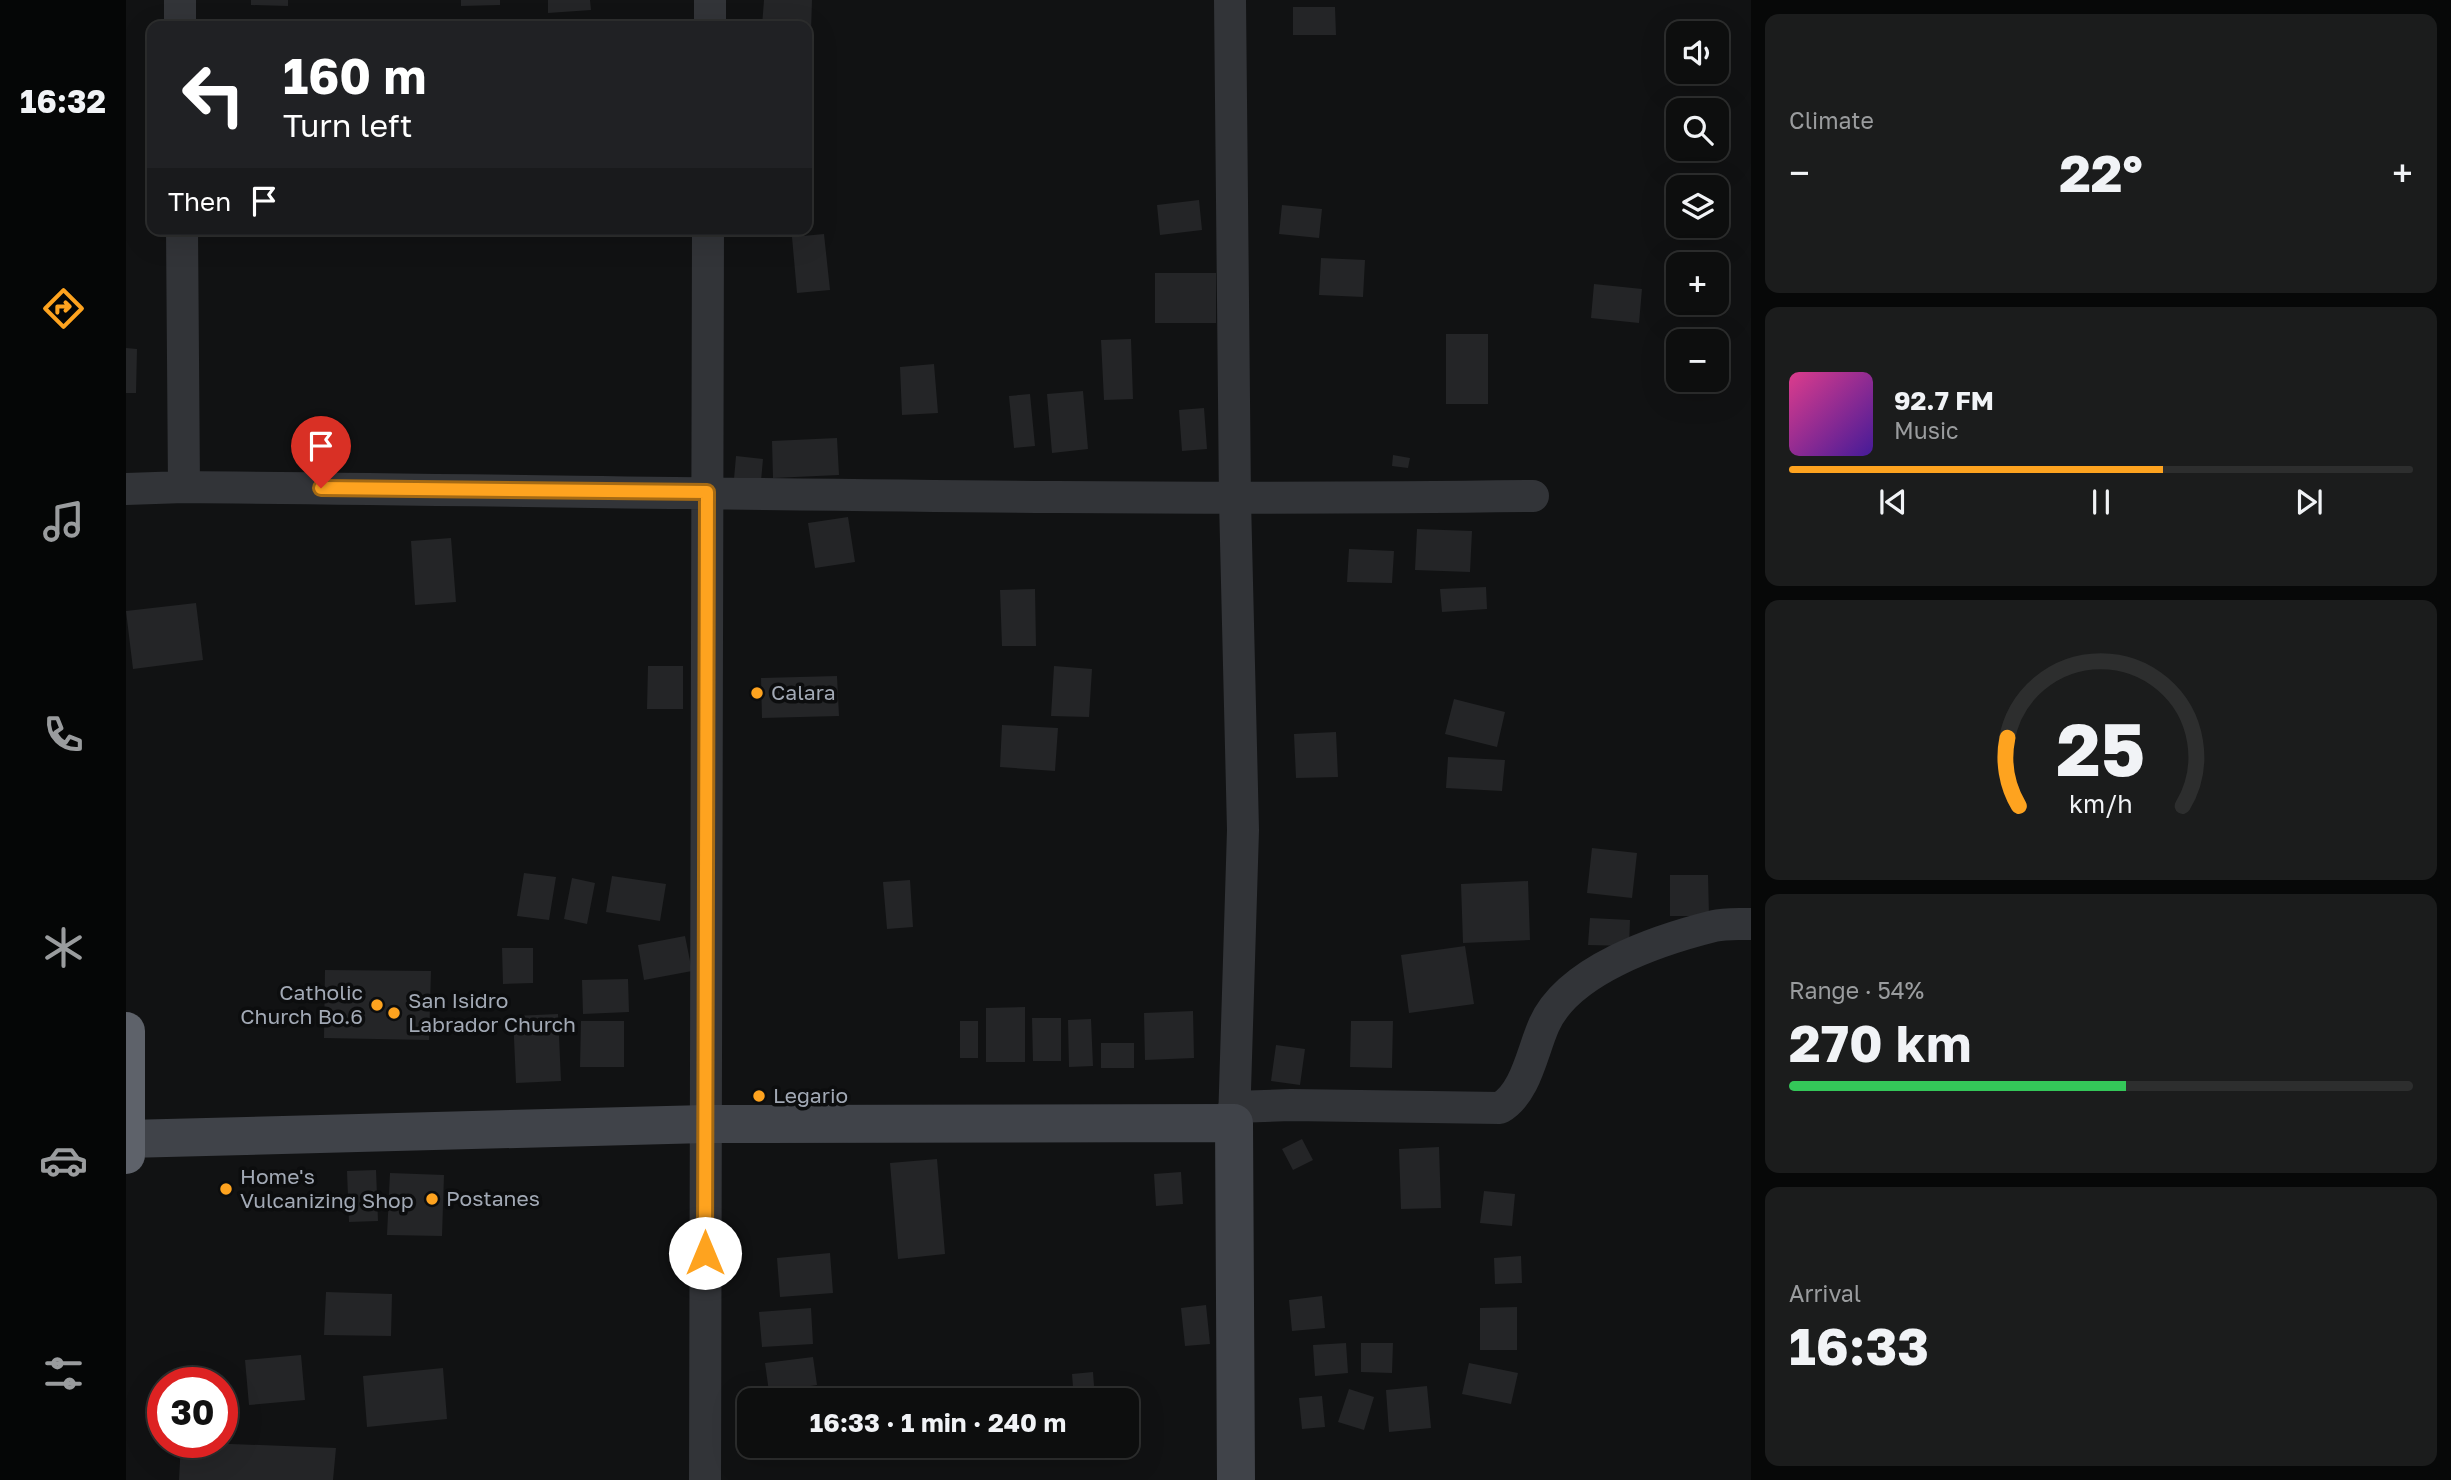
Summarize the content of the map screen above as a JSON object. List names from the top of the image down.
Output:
{
  "places": [
    "Calara",
    "Catholic Church Bo.6",
    "San Isidro Labrador Church",
    "Legario",
    "Home's Vulcanizing Shop",
    "Postanes"
  ],
  "page": {
    "tabs": "16:32",
    "tile": [
      "Climate",
      ["Range · 54%", "270 km"],
      ["Arrival", "16:33"]
    ],
    "map_buttons": ["+", "−"],
    "turn": ["160 m", "Turn left"],
    "heat": ["−", "22°", "+"],
    "then": "Then",
    "song": ["92.7 FM", "Music"],
    "limit": "30",
    "trip": "16:33 · 1 min · 240 m",
    "gauge": ["25", "km/h"]
  }
}
